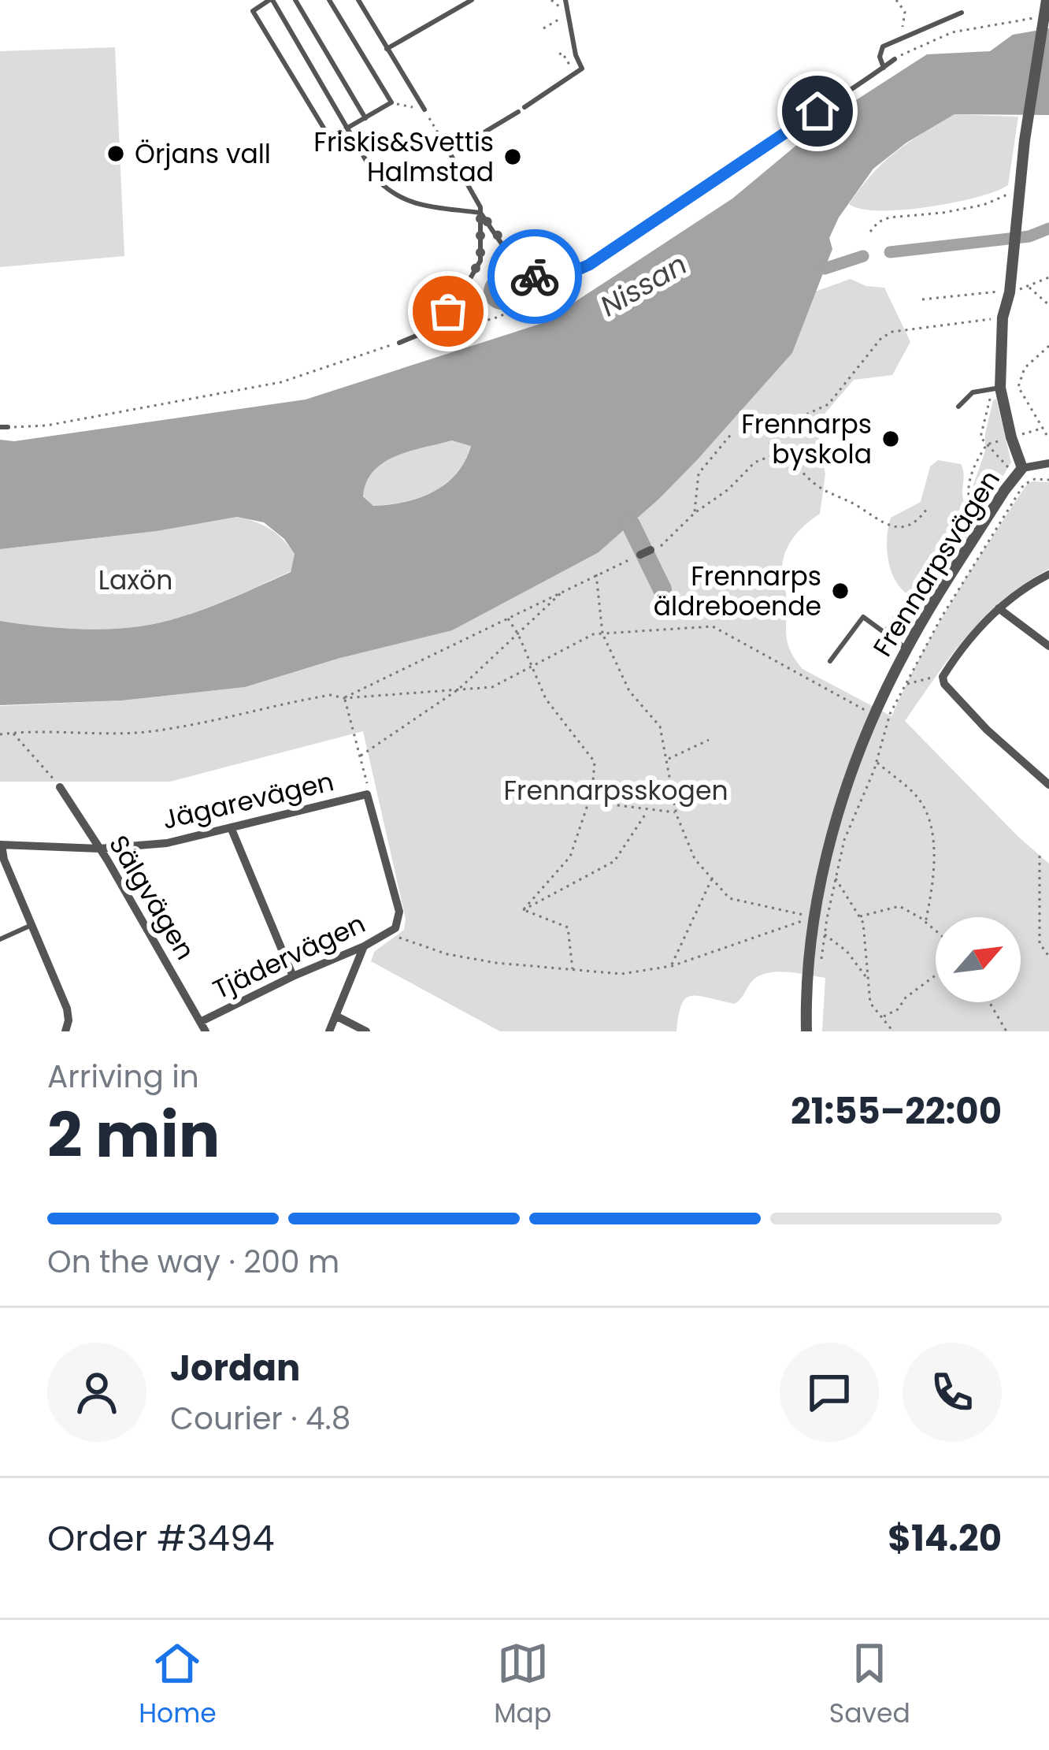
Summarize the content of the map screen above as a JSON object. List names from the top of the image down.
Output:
{
  "streets": {
    "street": [
      "Frennarpsvägen",
      "Jägarevägen",
      "Sälgvägen",
      "Tjädervägen"
    ]
  },
  "crossings": [
    ["Jägarevägen", "Sälgvägen"],
    ["Jägarevägen", "Tjädervägen"],
    ["Sälgvägen", "Tjädervägen"]
  ],
  "water": ["Nissan"],
  "parks": ["Laxön", "Frennarpsskogen"],
  "places": [
    "Örjans vall",
    "Friskis&Svettis Halmstad",
    "Frennarps byskola",
    "Frennarps äldreboende"
  ],
  "north": "top right",
  "page": {
    "heading": ["2 min", "Arriving in", "21:55–22:00"],
    "panel": [
      "Jordan",
      "Courier · 4.8",
      "Order #3494",
      "$14.20"
    ],
    "bar": "On the way · 200 m",
    "tabs": ["Home", "Map", "Saved"]
  }
}
